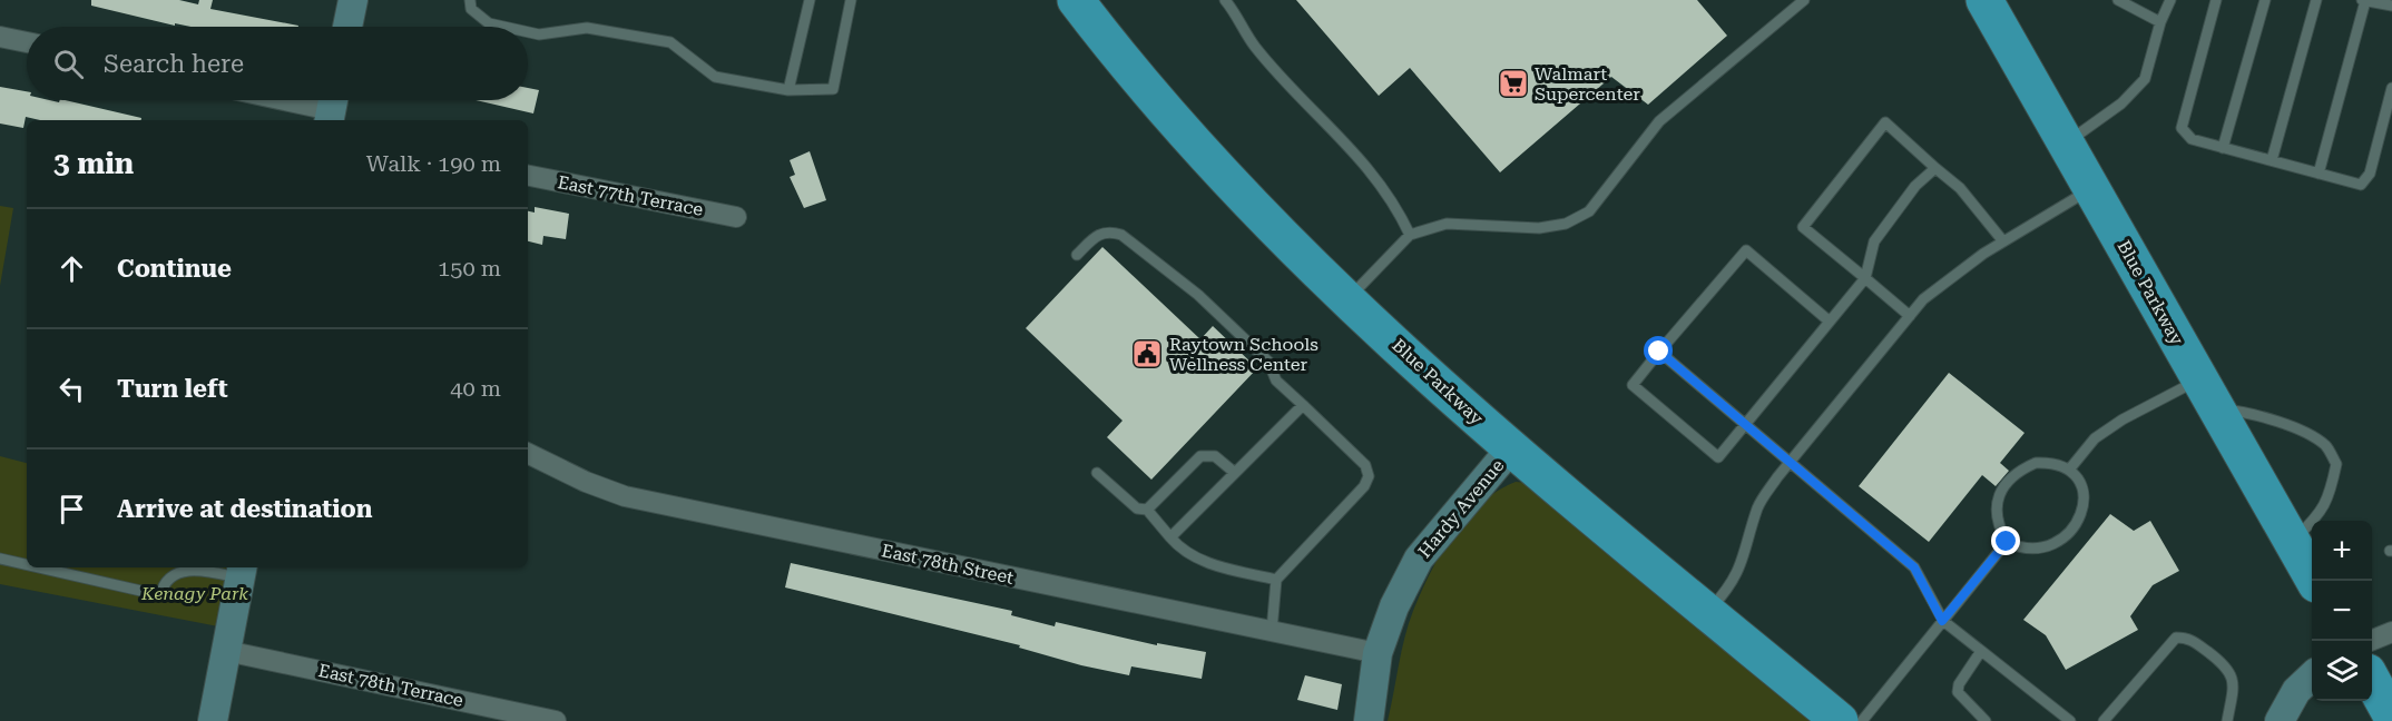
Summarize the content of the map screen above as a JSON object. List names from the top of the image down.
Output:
{
  "streets": {
    "highway": ["Blue Parkway"],
    "street": [
      "East 77th Terrace",
      "Hardy Avenue",
      "East 78th Street",
      "East 78th Terrace"
    ]
  },
  "crossings": [
    ["Blue Parkway", "Hardy Avenue"],
    ["Hardy Avenue", "East 78th Street"]
  ],
  "parks": ["Kenagy Park"],
  "places": {
    "supermarket": ["Walmart Supercenter"],
    "public building": ["Raytown Schools Wellness Center"]
  },
  "page": {
    "search": "Search here",
    "heading": ["3 min", "Walk · 190 m"],
    "list": [
      ["Continue", "150 m"],
      ["Turn left", "40 m"],
      "Arrive at destination"
    ],
    "map_buttons": ["+", "−"]
  }
}
